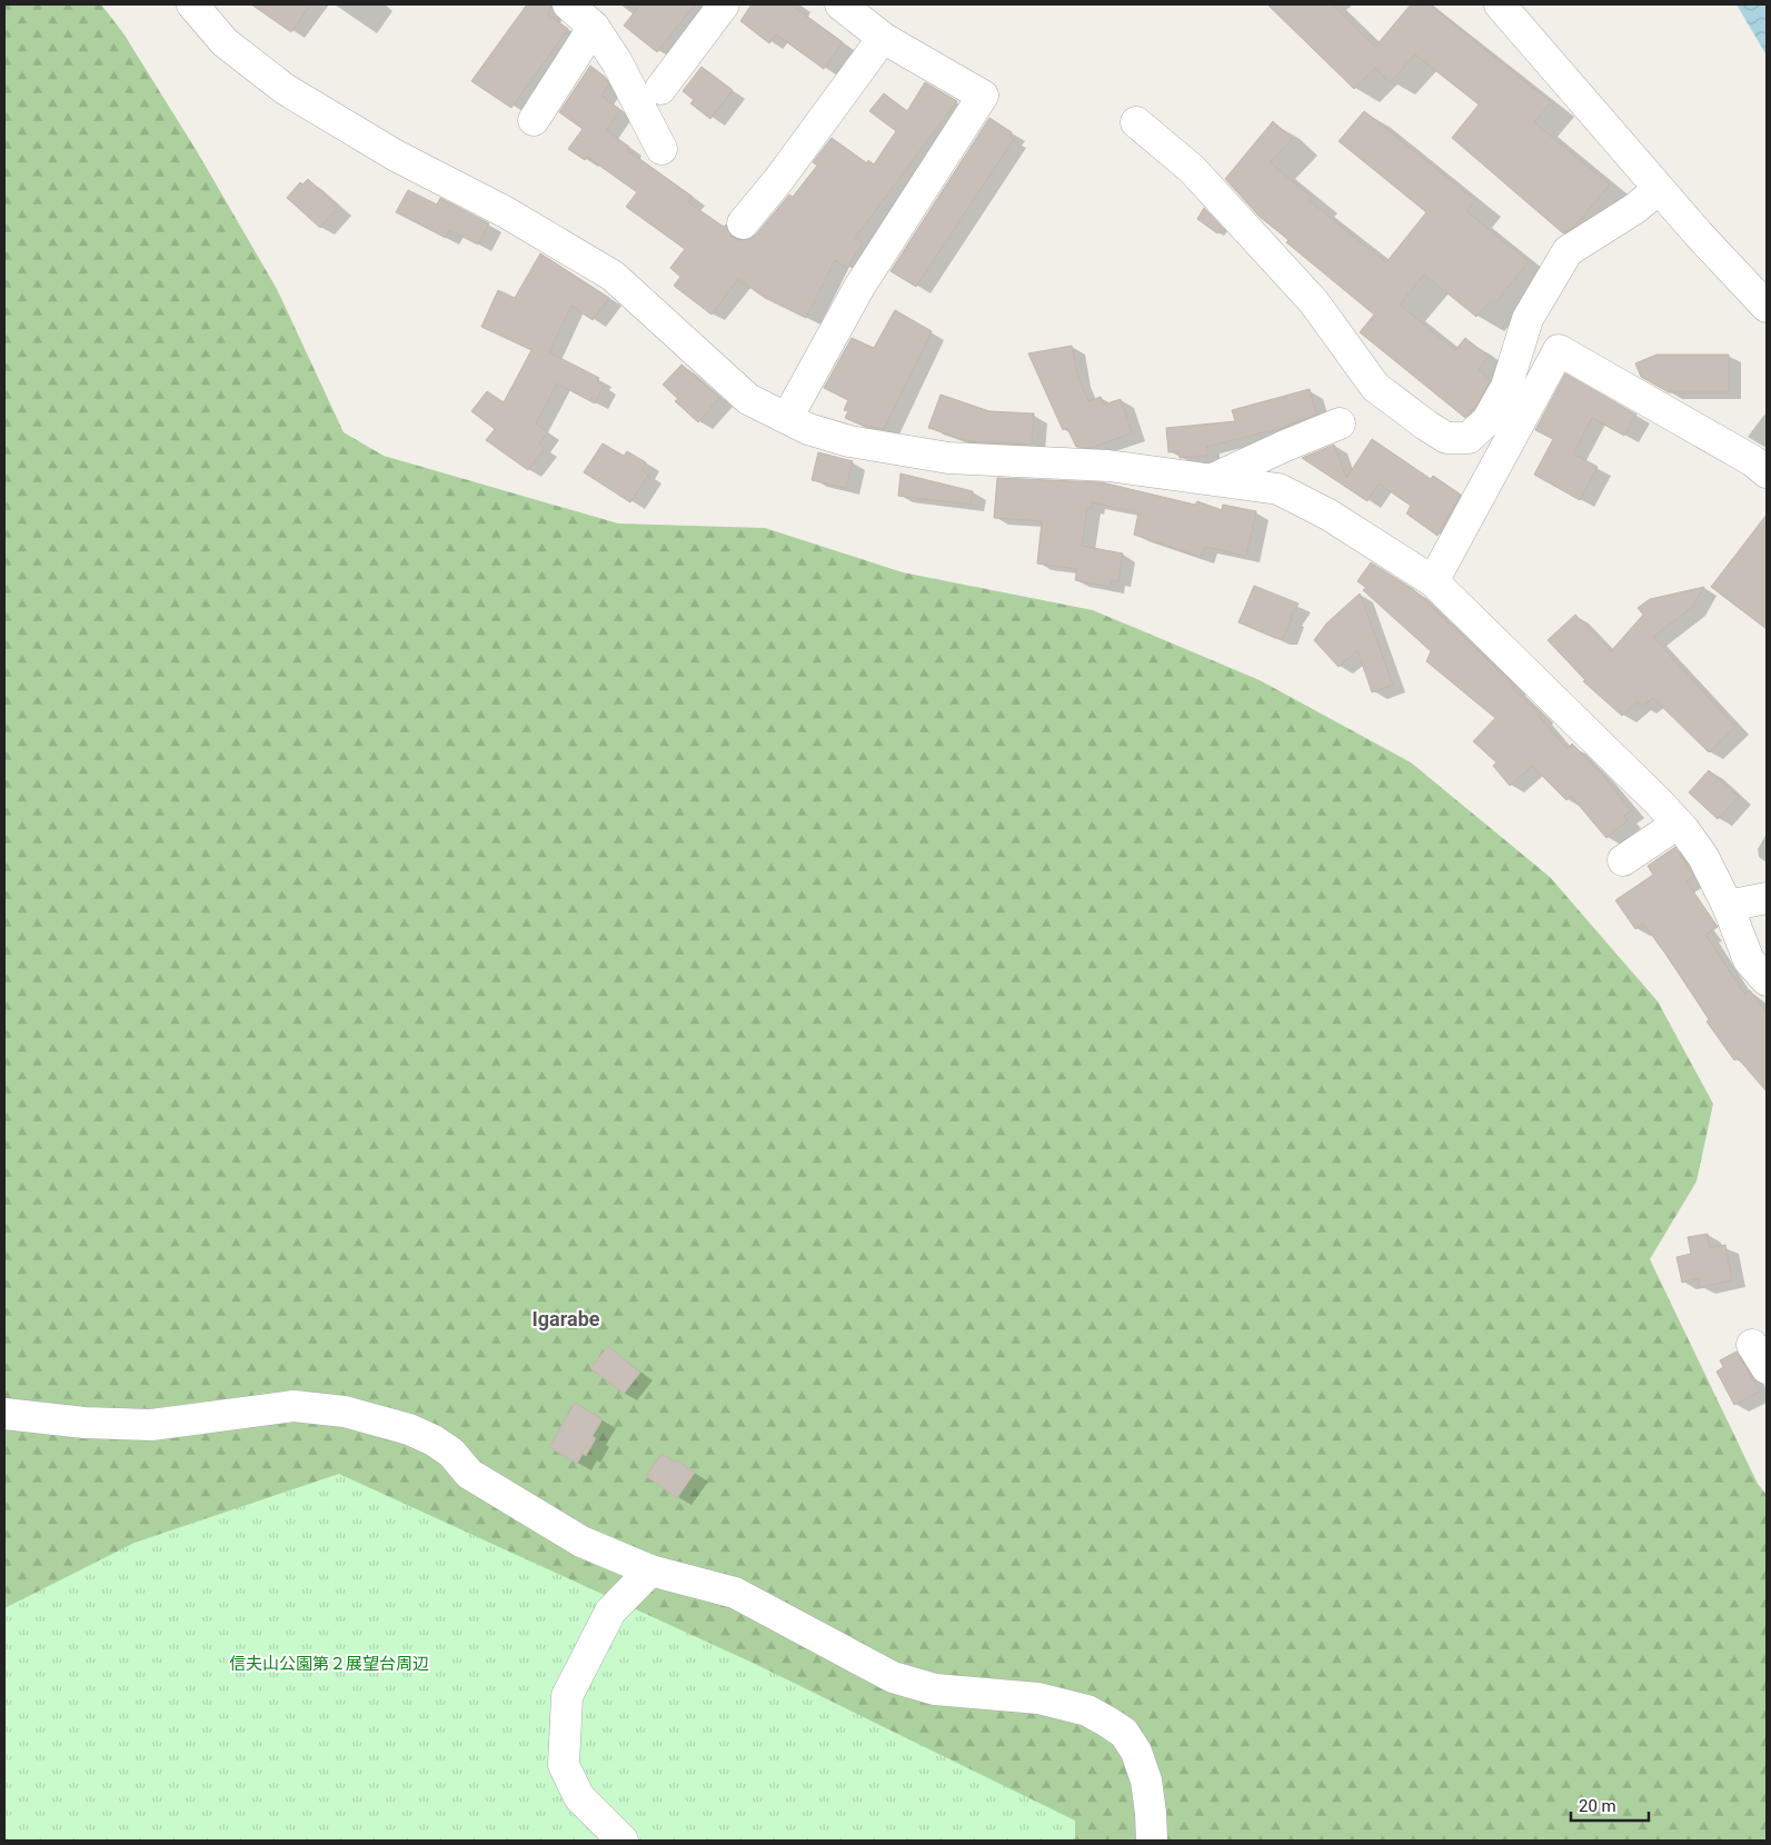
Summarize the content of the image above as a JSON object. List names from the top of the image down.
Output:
{
  "districts": ["Igarabe"],
  "parks": ["信夫山公園第２展望台周辺"],
  "scale_bar": "20 m"
}
